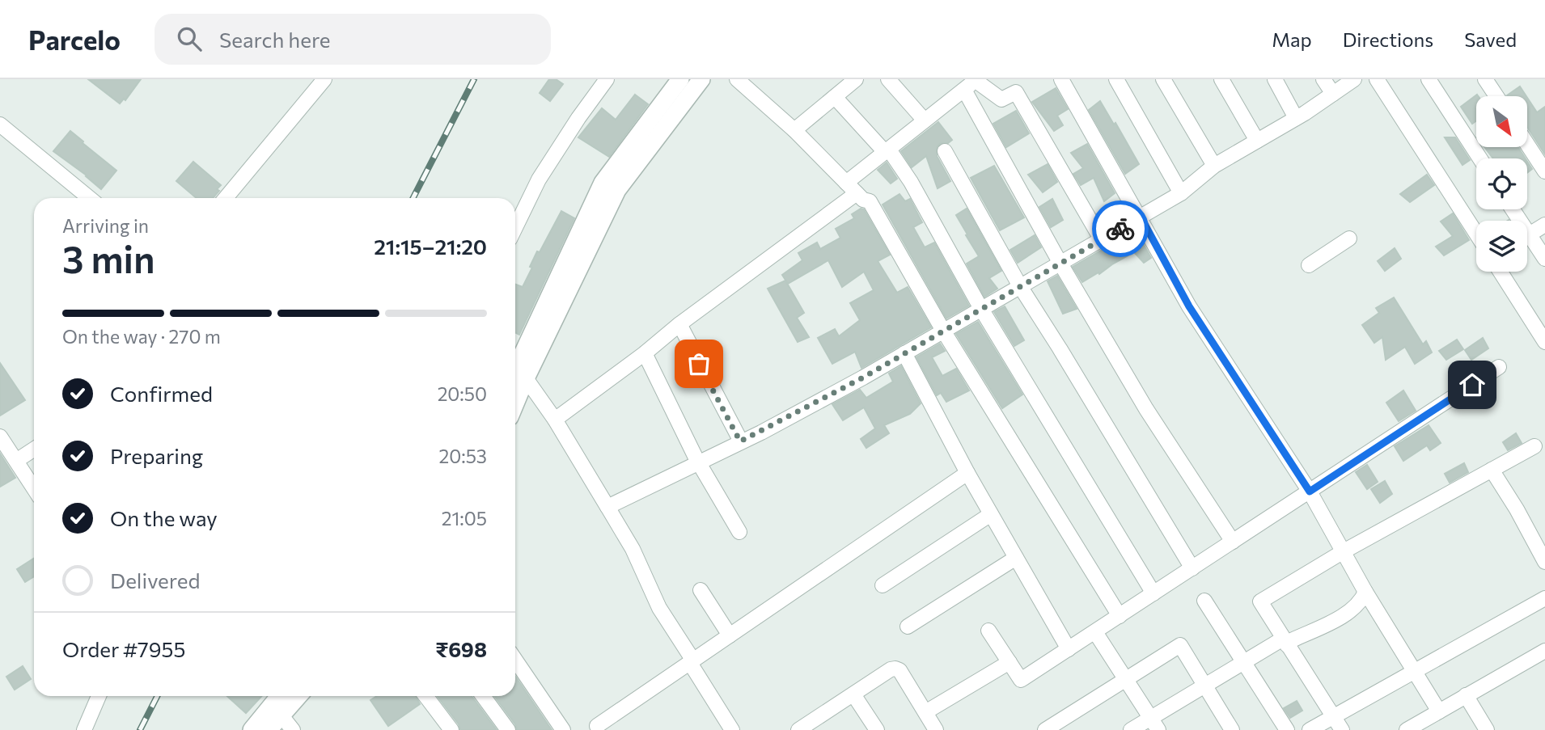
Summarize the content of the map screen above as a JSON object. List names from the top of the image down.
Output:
{
  "north": "bottom right",
  "page": {
    "header": "Parcelo",
    "search": "Search here",
    "nav": ["Map", "Directions", "Saved"],
    "heading": ["3 min", "Arriving in", "21:15–21:20"],
    "panel": ["Order #7955", "₹698"],
    "bar": "On the way · 270 m",
    "list": [
      ["Confirmed", "20:50"],
      ["Preparing", "20:53"],
      ["On the way", "21:05"],
      "Delivered"
    ]
  }
}
